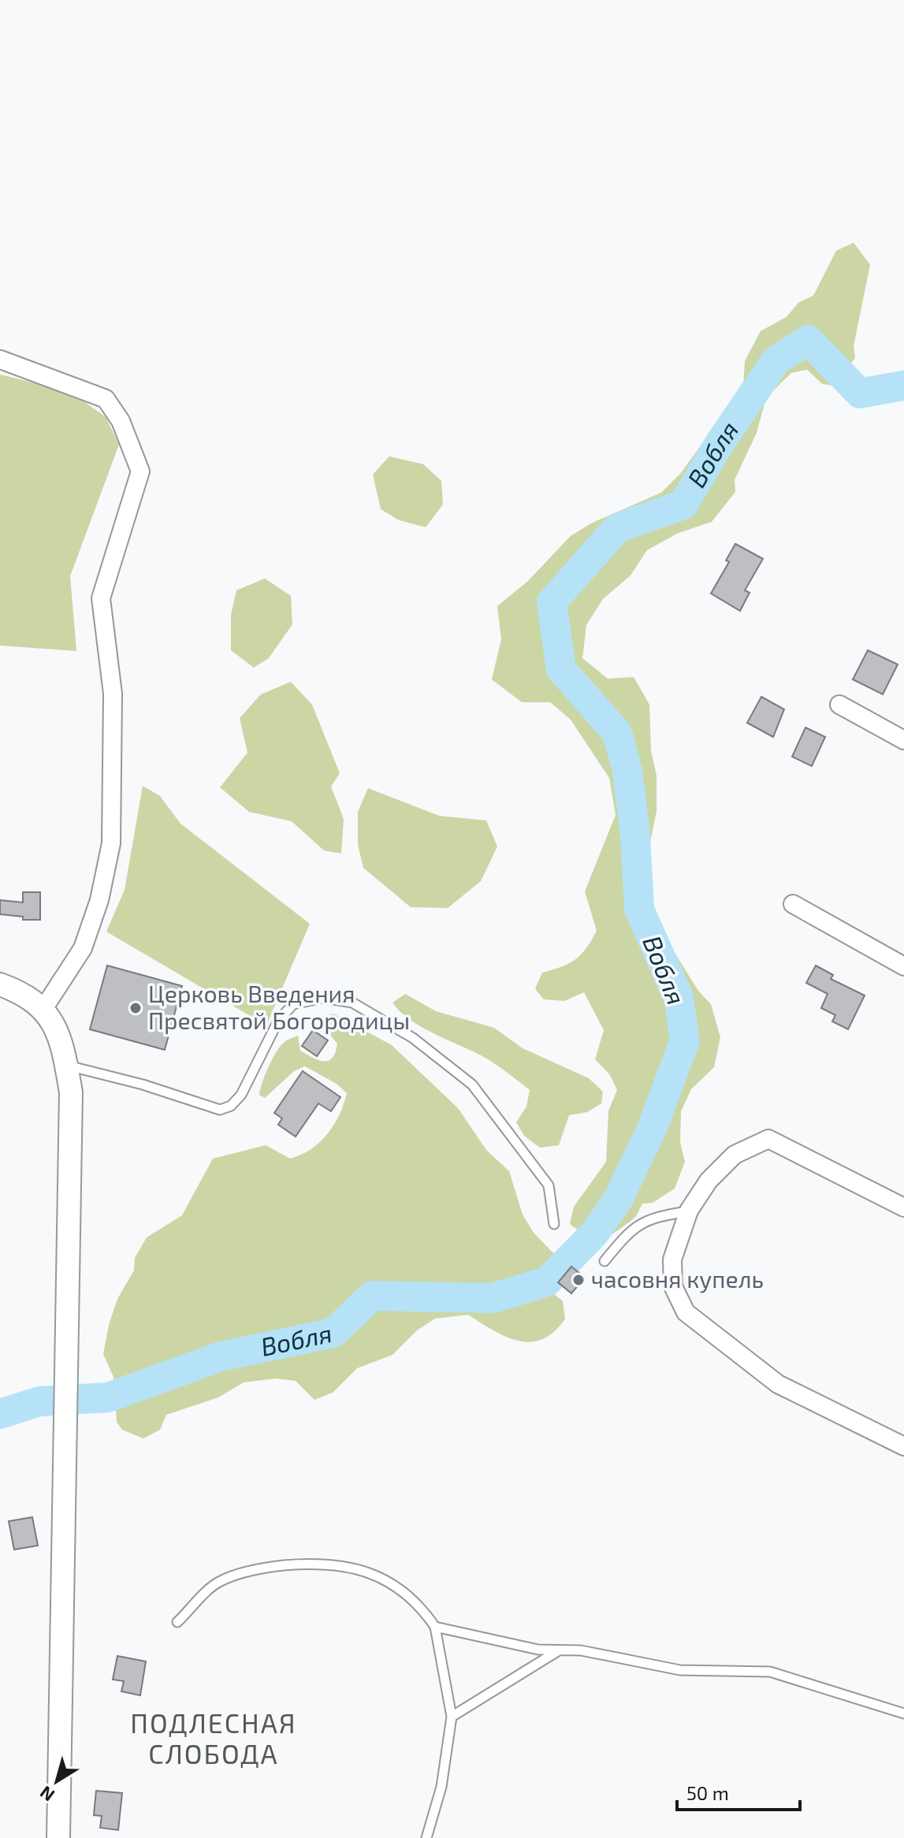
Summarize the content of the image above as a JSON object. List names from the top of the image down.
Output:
{
  "districts": ["ПОДЛЕСНАЯ СЛОБОДА"],
  "water": ["Вобля"],
  "places": ["Церковь Введения Пресвятой Богородицы", "часовня купель"],
  "scale_bar": "50 m",
  "north": "bottom left"
}
